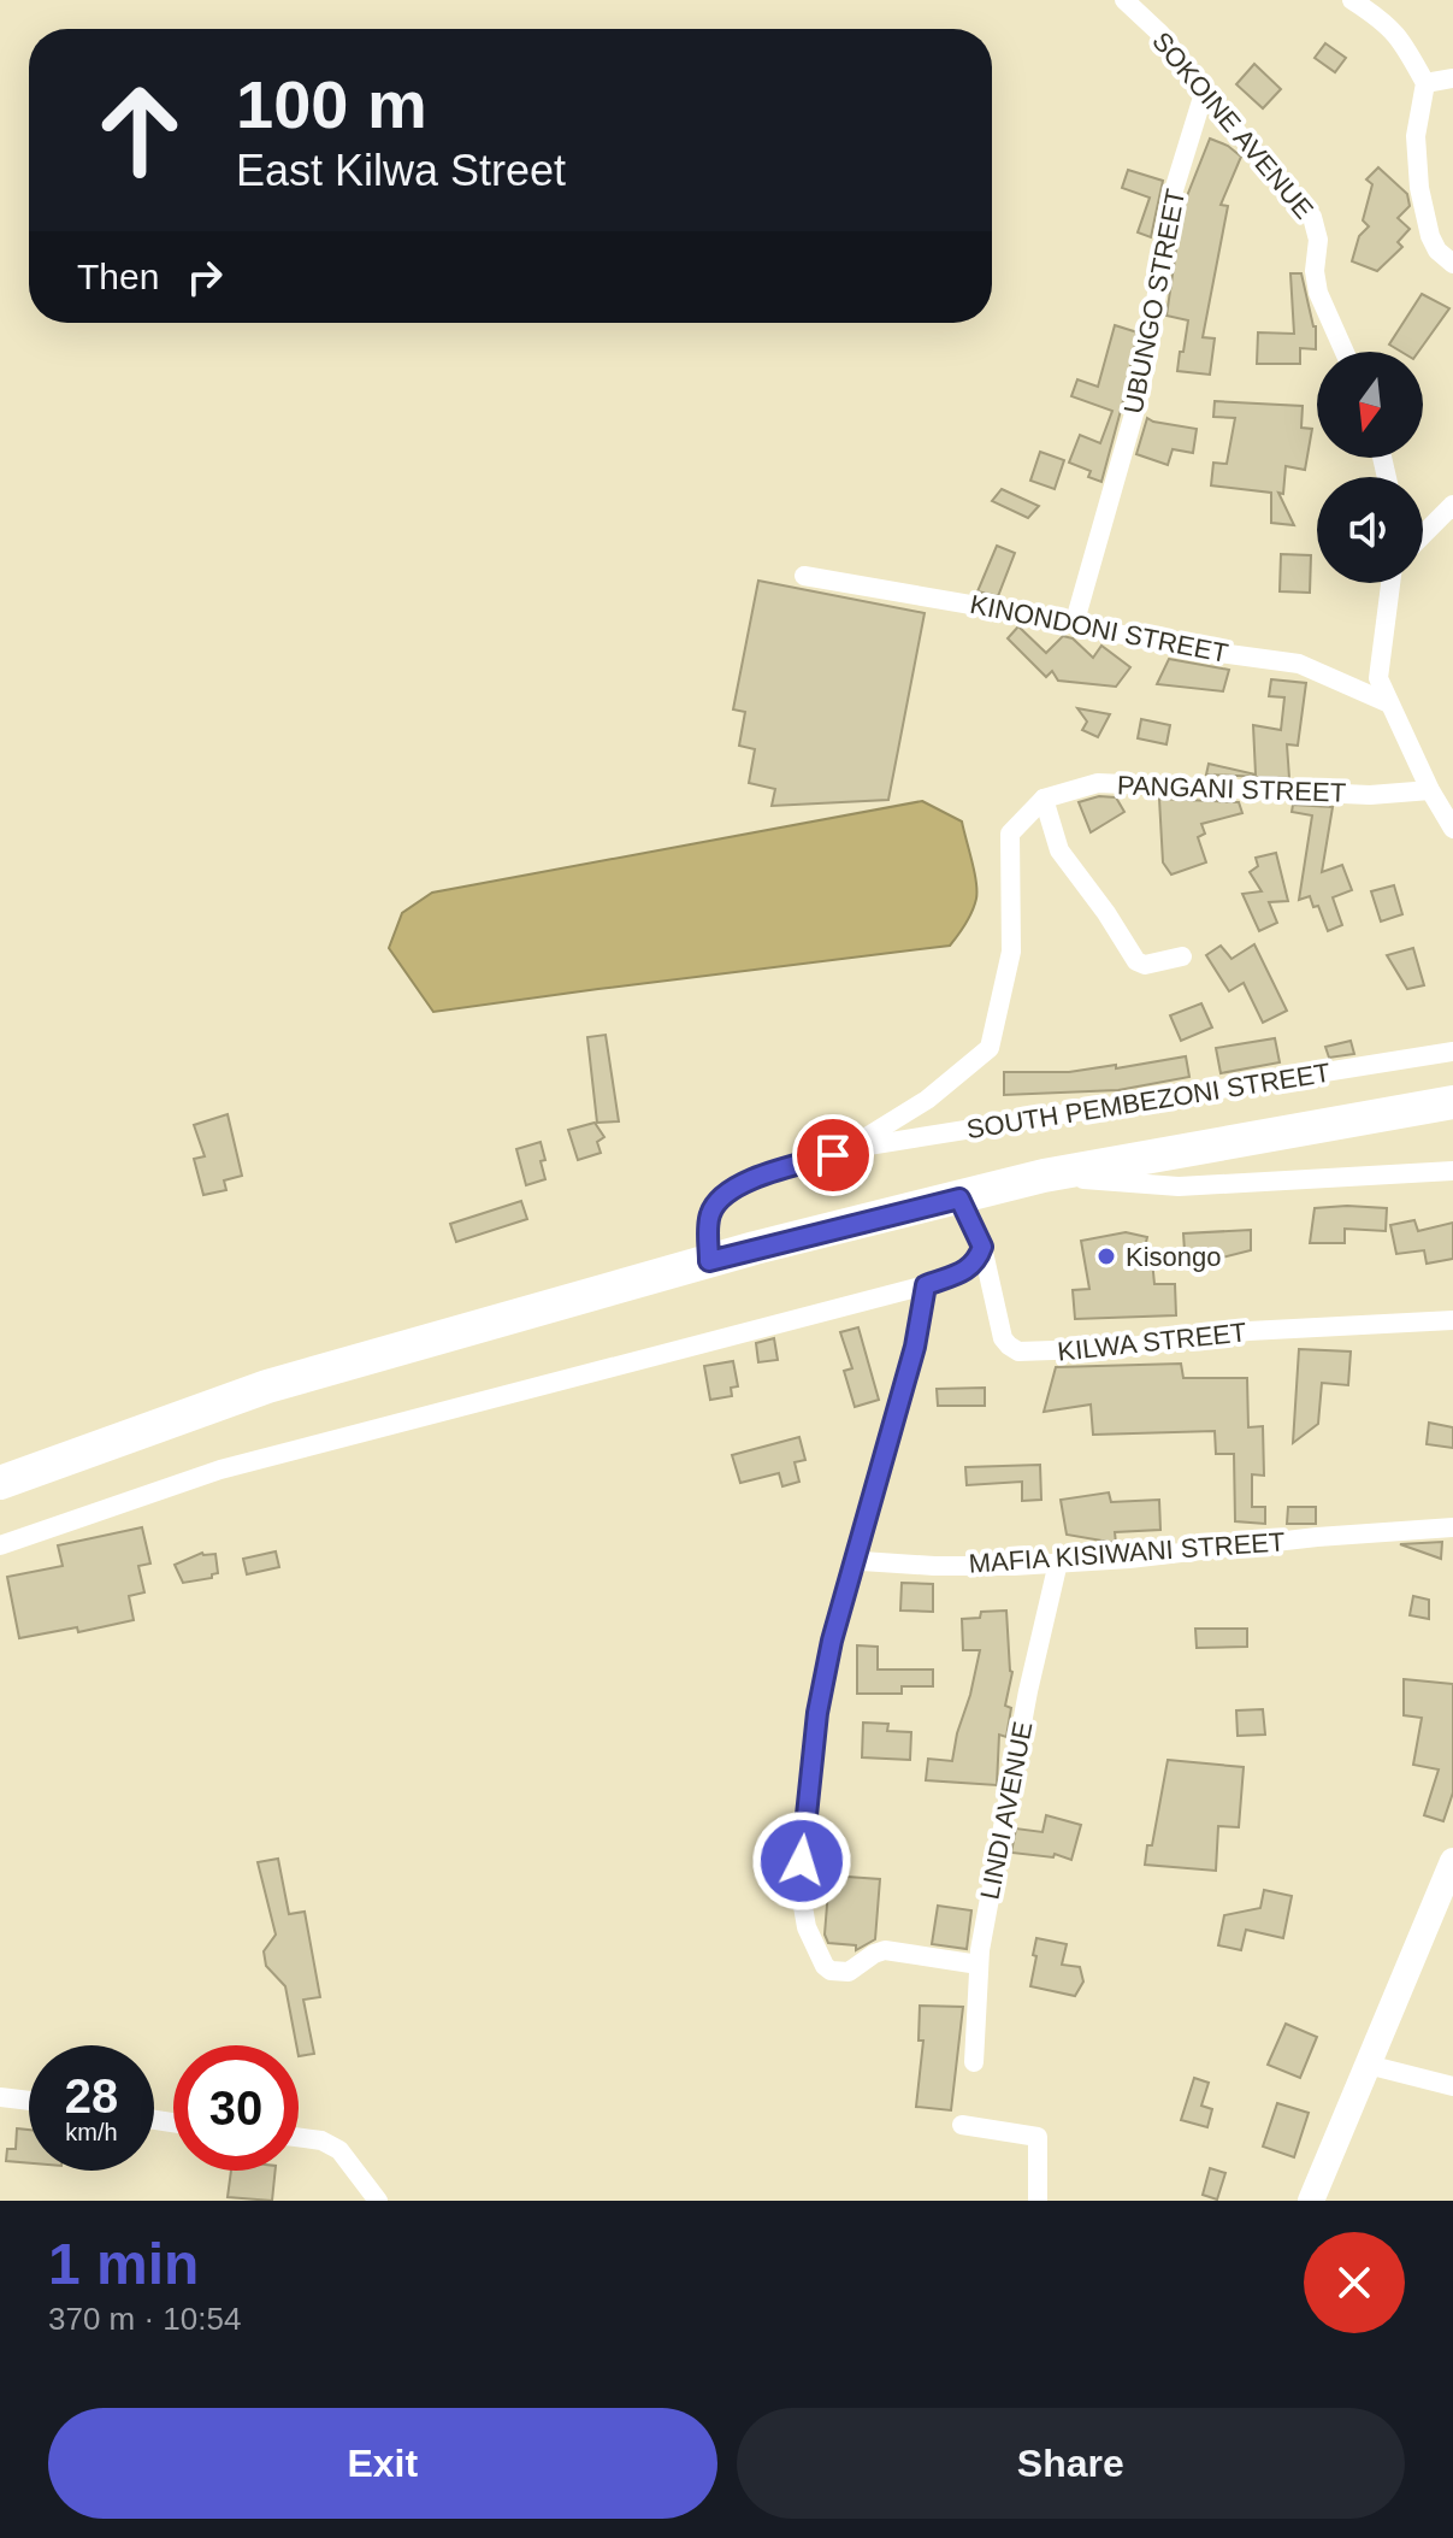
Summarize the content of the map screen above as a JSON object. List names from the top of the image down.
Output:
{
  "streets": {
    "street": [
      "SOKOINE AVENUE",
      "UBUNGO STREET",
      "KINONDONI STREET",
      "PANGANI STREET",
      "SOUTH PEMBEZONI STREET",
      "KILWA STREET",
      "MAFIA KISIWANI STREET",
      "LINDI AVENUE"
    ]
  },
  "crossings": [
    ["SOKOINE AVENUE", "UBUNGO STREET"],
    ["UBUNGO STREET", "KINONDONI STREET"],
    ["PANGANI STREET", "SOUTH PEMBEZONI STREET"],
    ["MAFIA KISIWANI STREET", "LINDI AVENUE"]
  ],
  "places": ["Kisongo"],
  "north": "bottom",
  "page": {
    "turn": ["100 m", "East Kilwa Street"],
    "then": "Then",
    "speed": "28 km/h",
    "limit": "30",
    "heading": ["1 min", "370 m · 10:54"],
    "buttons": ["Exit", "Share"]
  }
}
